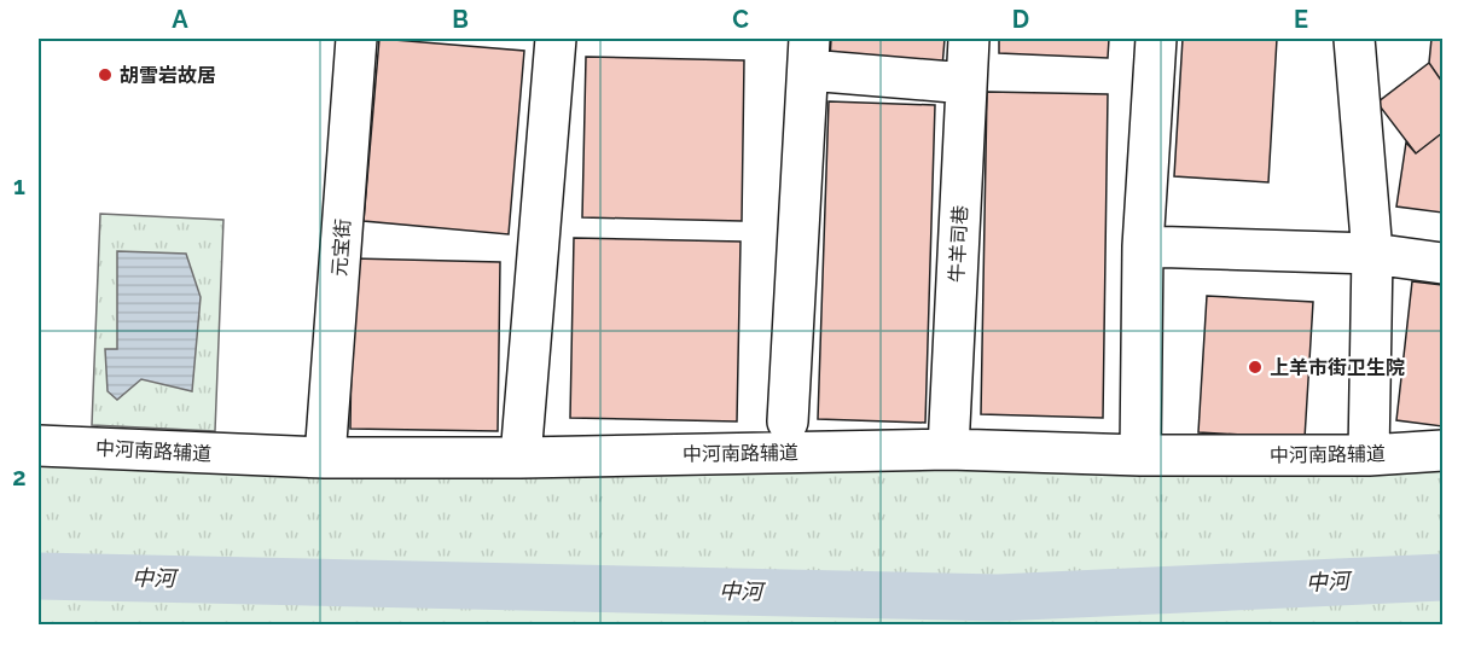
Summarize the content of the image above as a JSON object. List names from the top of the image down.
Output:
{
  "streets": {
    "lane": ["牛羊司巷", "元宝街", "中河南路辅道"]
  },
  "crossings": [
    ["牛羊司巷", "中河南路辅道"],
    ["元宝街", "中河南路辅道"]
  ],
  "water": ["中河"],
  "places": ["胡雪岩故居", "上羊市街卫生院"],
  "grid": {
    "columns": [
      "A",
      "B",
      "C",
      "D",
      "E"
    ],
    "rows": ["1", "2"]
  }
}
